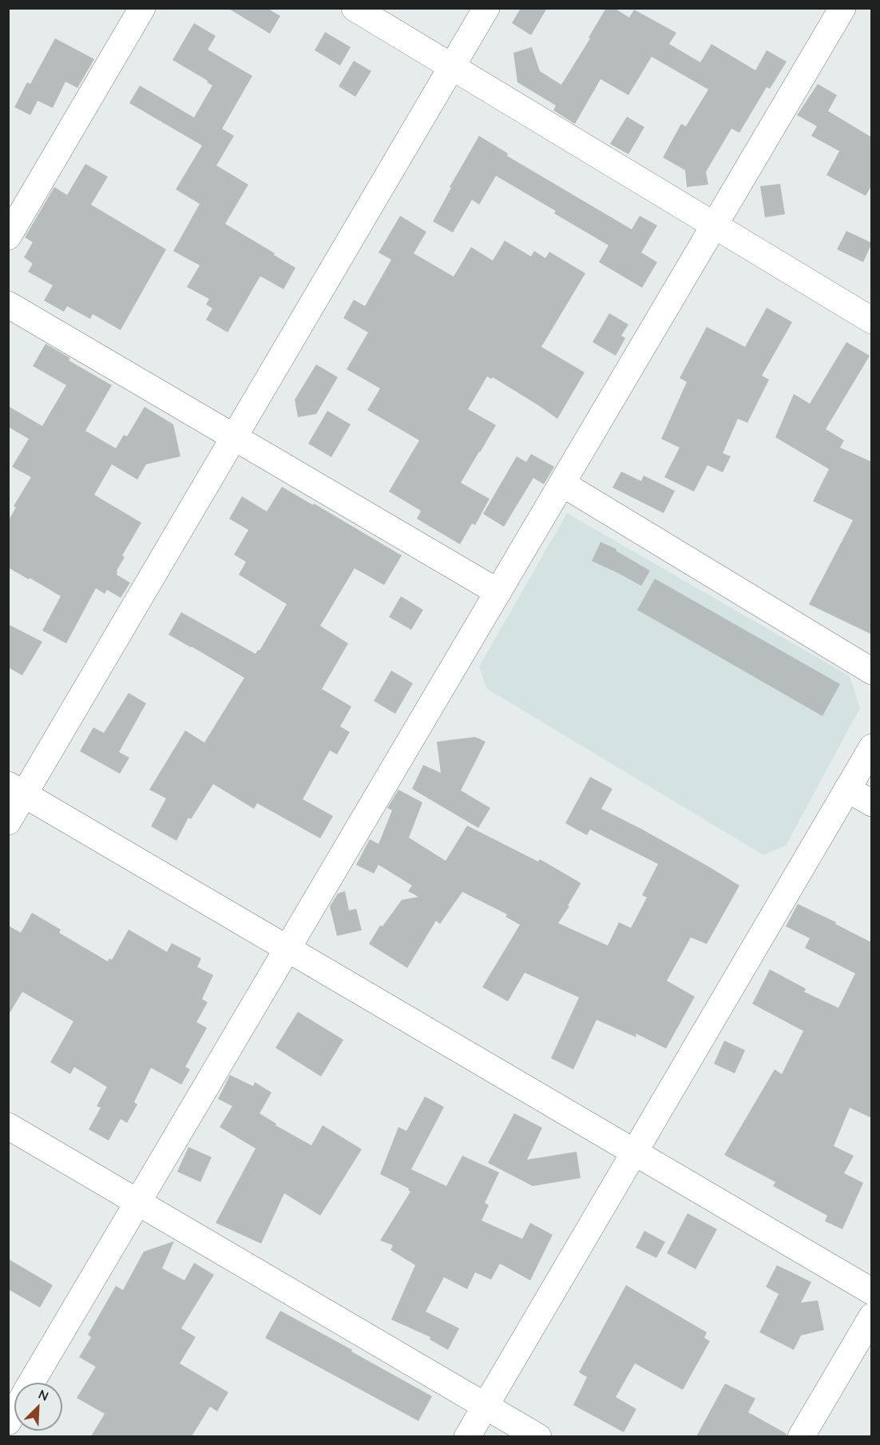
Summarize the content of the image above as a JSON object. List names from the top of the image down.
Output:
{
  "north": "top right"
}
